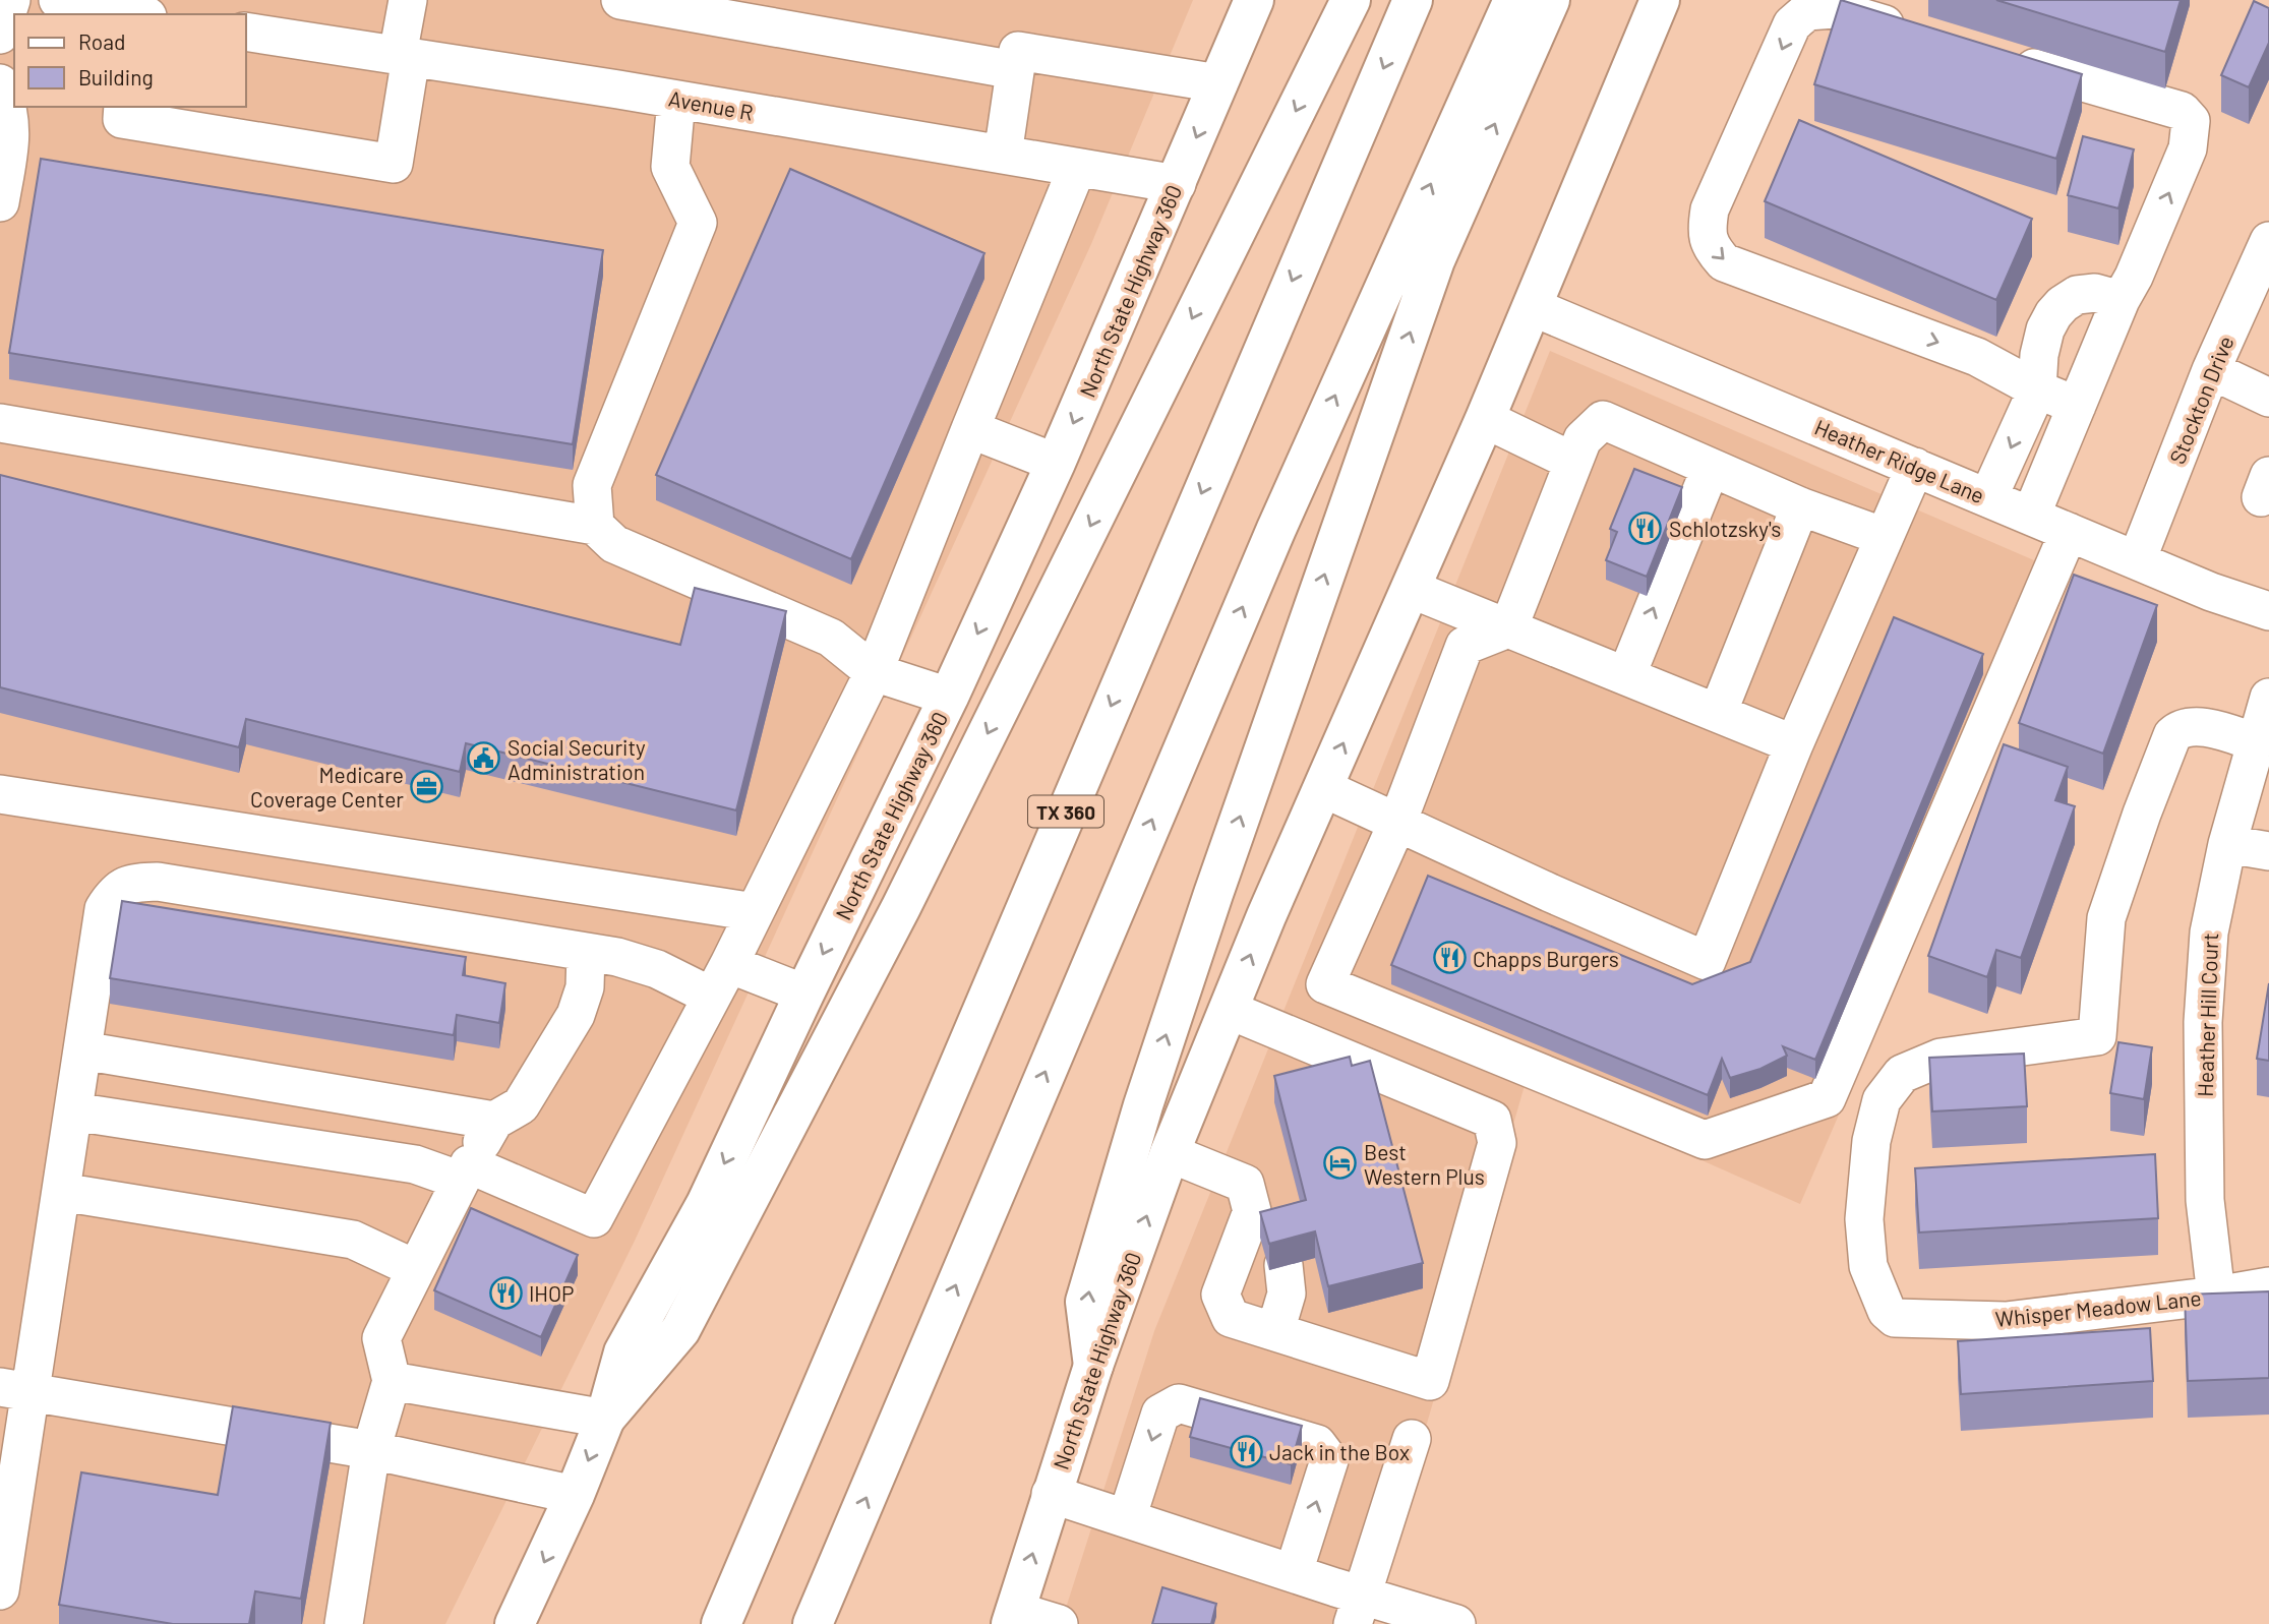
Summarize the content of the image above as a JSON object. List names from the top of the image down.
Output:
{
  "streets": {
    "main road": ["North State Highway 360", "TX 360"],
    "street": [
      "Avenue R",
      "Stockton Drive",
      "Heather Ridge Lane",
      "Heather Hill Court",
      "Whisper Meadow Lane"
    ]
  },
  "crossings": [
    ["Avenue R", "North State Highway 360"],
    ["North State Highway 360", "Heather Ridge Lane"],
    ["Stockton Drive", "Heather Ridge Lane"],
    ["Heather Hill Court", "Whisper Meadow Lane"]
  ],
  "places": {
    "restaurant": [
      "Schlotzsky's",
      "Chapps Burgers",
      "IHOP",
      "Jack in the Box"
    ],
    "public building": ["Social Security Administration"],
    "office": ["Medicare Coverage Center"],
    "hotel": ["Best Western Plus"]
  },
  "legend": ["Road", "Building"]
}
